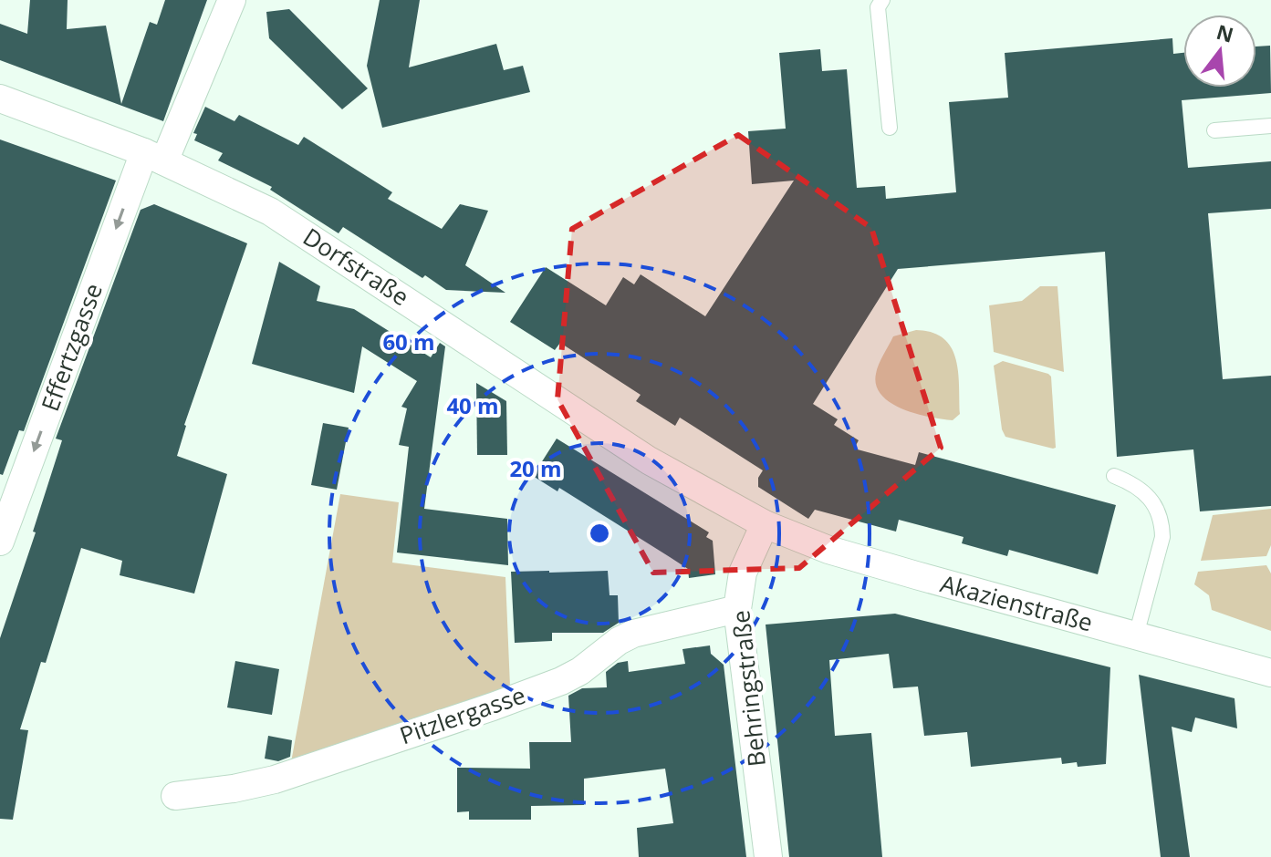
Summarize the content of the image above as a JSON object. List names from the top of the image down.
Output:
{
  "streets": {
    "street": [
      "Dorfstraße",
      "Effertzgasse",
      "Akazienstraße",
      "Behringstraße",
      "Pitzlergasse"
    ]
  },
  "crossings": [
    ["Dorfstraße", "Effertzgasse"],
    ["Dorfstraße", "Akazienstraße"],
    ["Dorfstraße", "Behringstraße"],
    ["Akazienstraße", "Behringstraße"],
    ["Behringstraße", "Pitzlergasse"]
  ],
  "one_way": ["Effertzgasse"],
  "north": "top",
  "rings": ["60 m", "40 m", "20 m"]
}
